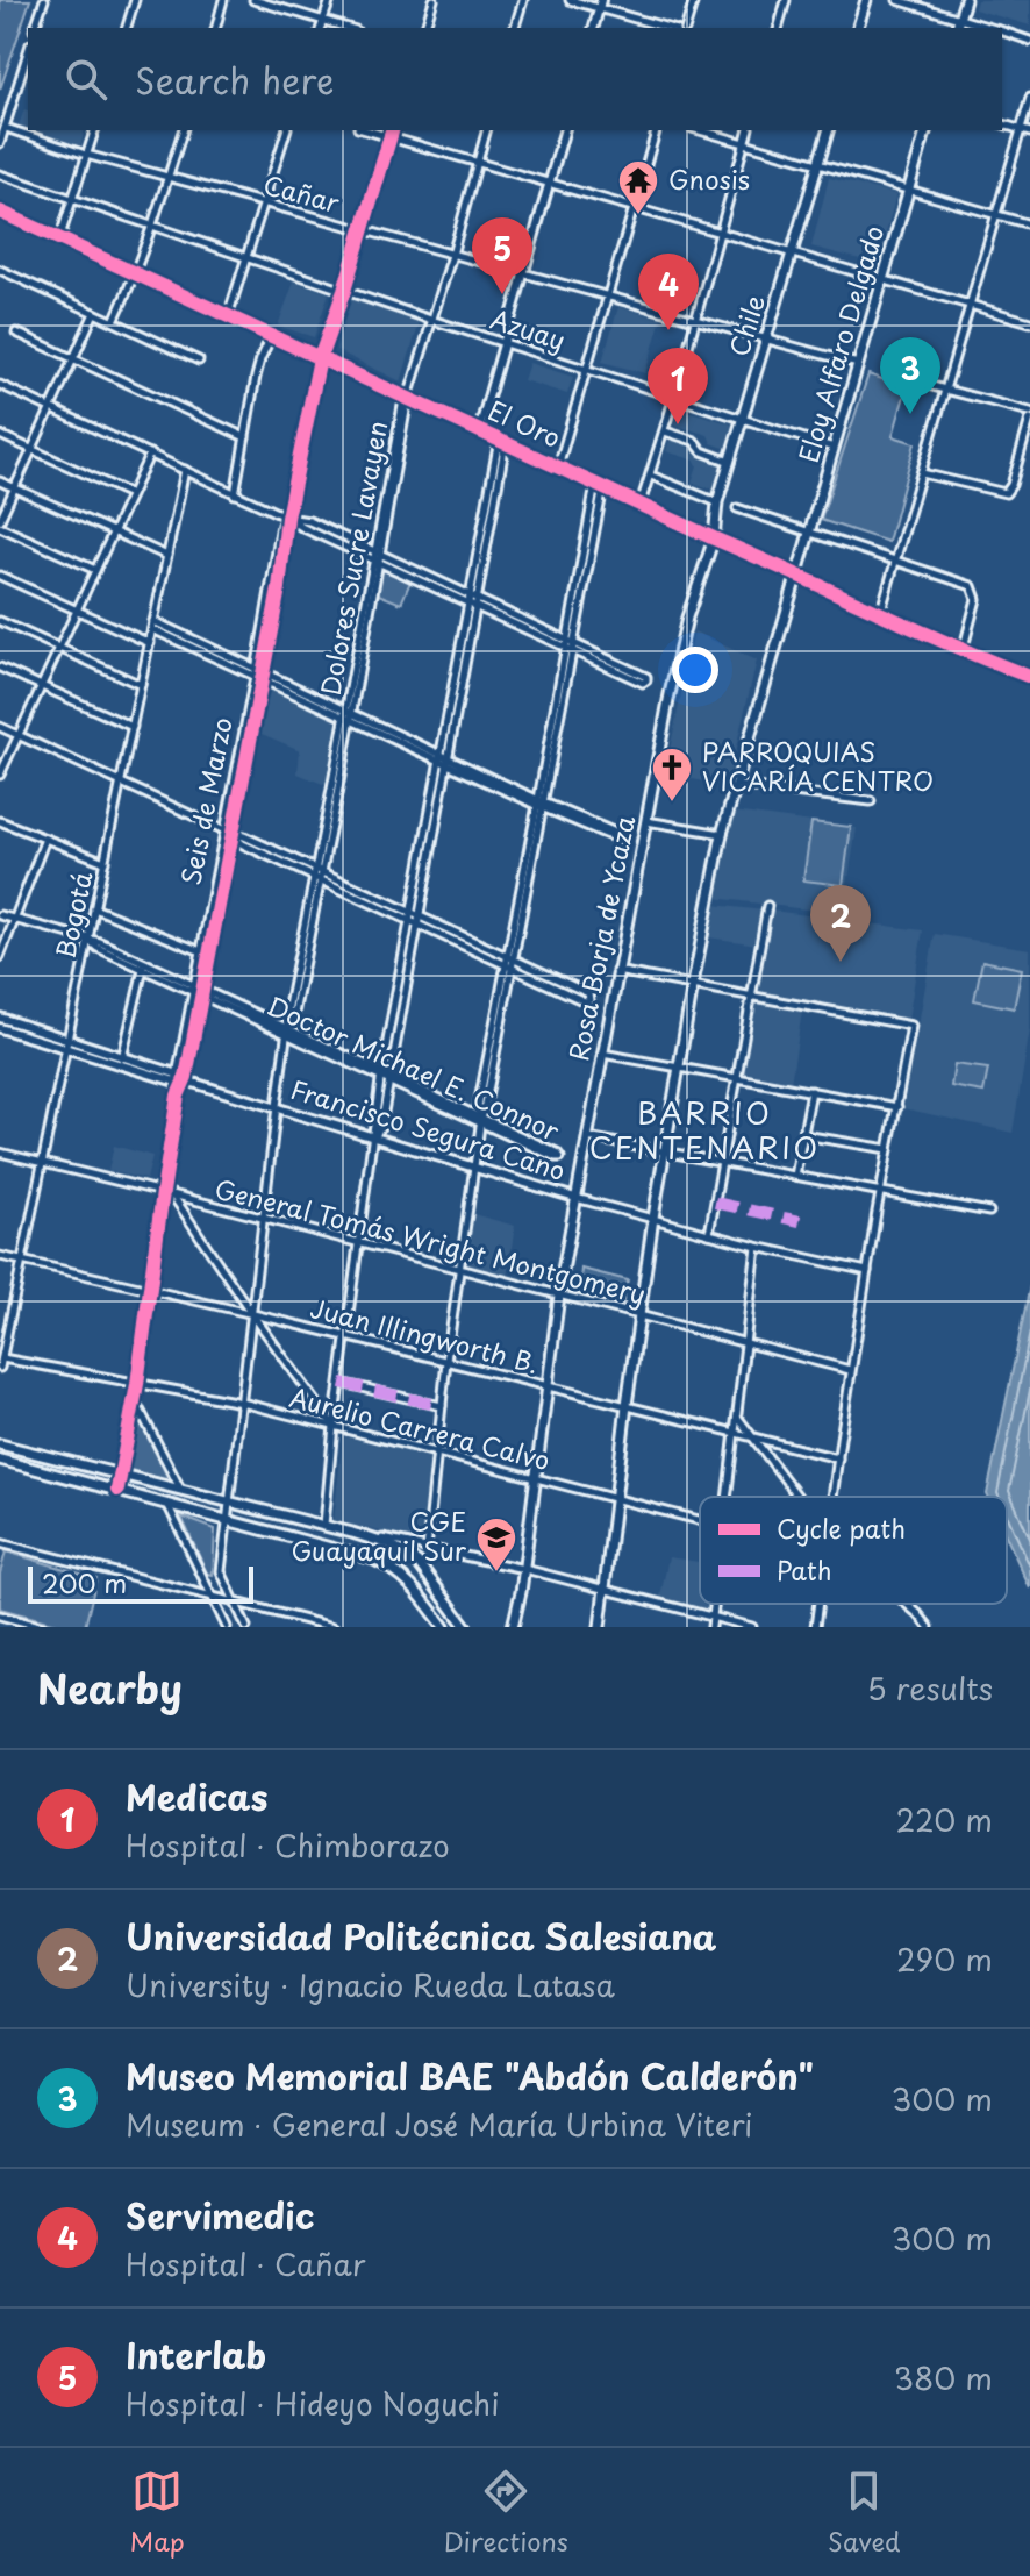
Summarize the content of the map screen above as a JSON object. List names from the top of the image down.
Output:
{
  "streets": {
    "main road": ["Chile", "Eloy Alfaro Delgado", "Rosa Borja de Ycaza"],
    "street": [
      "Cañar",
      "Azuay",
      "El Oro",
      "Dolores Sucre Lavayen",
      "Seis de Marzo",
      "Bogotá",
      "Doctor Michael E. Connor",
      "Francisco Segura Cano",
      "General Tomás Wright Montgomery",
      "Juan Illingworth B.",
      "Aurelio Carrera Calvo"
    ]
  },
  "crossings": [
    ["Cañar", "Chile"],
    ["Cañar", "Eloy Alfaro Delgado"],
    ["Cañar", "Dolores Sucre Lavayen"],
    ["Cañar", "Seis de Marzo"],
    ["Chile", "Azuay"],
    ["Chile", "El Oro"],
    ["Chile", "Rosa Borja de Ycaza"],
    ["Azuay", "Eloy Alfaro Delgado"],
    ["Azuay", "Dolores Sucre Lavayen"],
    ["Azuay", "Seis de Marzo"],
    ["Eloy Alfaro Delgado", "El Oro"],
    ["Eloy Alfaro Delgado", "Francisco Segura Cano"],
    ["Eloy Alfaro Delgado", "General Tomás Wright Montgomery"],
    ["Eloy Alfaro Delgado", "Juan Illingworth B."],
    ["Eloy Alfaro Delgado", "Aurelio Carrera Calvo"],
    ["El Oro", "Dolores Sucre Lavayen"],
    ["El Oro", "Seis de Marzo"],
    ["El Oro", "Rosa Borja de Ycaza"],
    ["Dolores Sucre Lavayen", "Doctor Michael E. Connor"],
    ["Dolores Sucre Lavayen", "Francisco Segura Cano"],
    ["Dolores Sucre Lavayen", "General Tomás Wright Montgomery"],
    ["Dolores Sucre Lavayen", "Juan Illingworth B."],
    ["Dolores Sucre Lavayen", "Aurelio Carrera Calvo"],
    ["Seis de Marzo", "Doctor Michael E. Connor"],
    ["Seis de Marzo", "Francisco Segura Cano"],
    ["Seis de Marzo", "General Tomás Wright Montgomery"],
    ["Seis de Marzo", "Juan Illingworth B."],
    ["Seis de Marzo", "Aurelio Carrera Calvo"],
    ["Bogotá", "Doctor Michael E. Connor"],
    ["Bogotá", "Francisco Segura Cano"],
    ["Bogotá", "General Tomás Wright Montgomery"],
    ["Bogotá", "Juan Illingworth B."],
    ["Bogotá", "Aurelio Carrera Calvo"],
    ["Rosa Borja de Ycaza", "Francisco Segura Cano"],
    ["Rosa Borja de Ycaza", "General Tomás Wright Montgomery"],
    ["Rosa Borja de Ycaza", "Juan Illingworth B."],
    ["Rosa Borja de Ycaza", "Aurelio Carrera Calvo"]
  ],
  "districts": ["BARRIO CENTENARIO"],
  "places": {
    "temple": ["Gnosis"],
    "church": ["PARROQUIAS VICARÍA CENTRO"],
    "school or university": ["CGE Guayaquil Sur"]
  },
  "legend": ["Cycle path", "Path"],
  "scale_bar": "200 m",
  "page": {
    "search": "Search here",
    "pins": [
      "5",
      "4",
      "3",
      "1",
      "2"
    ],
    "scale": "200 m",
    "heading": ["Nearby", "5 results"],
    "list": [
      {
        "mark": "1",
        "name": "Medicas",
        "note": "Hospital · Chimborazo",
        "value": "220 m"
      },
      {
        "mark": "2",
        "name": "Universidad Politécnica Salesiana",
        "note": "University · Ignacio Rueda Latasa",
        "value": "290 m"
      },
      {
        "mark": "3",
        "name": "Museo Memorial BAE \"Abdón Calderón\"",
        "note": "Museum · General José María Urbina Viteri",
        "value": "300 m"
      },
      {
        "mark": "4",
        "name": "Servimedic",
        "note": "Hospital · Cañar",
        "value": "300 m"
      },
      {
        "mark": "5",
        "name": "Interlab",
        "note": "Hospital · Hideyo Noguchi",
        "value": "380 m"
      }
    ],
    "nav": ["Map", "Directions", "Saved"]
  }
}
